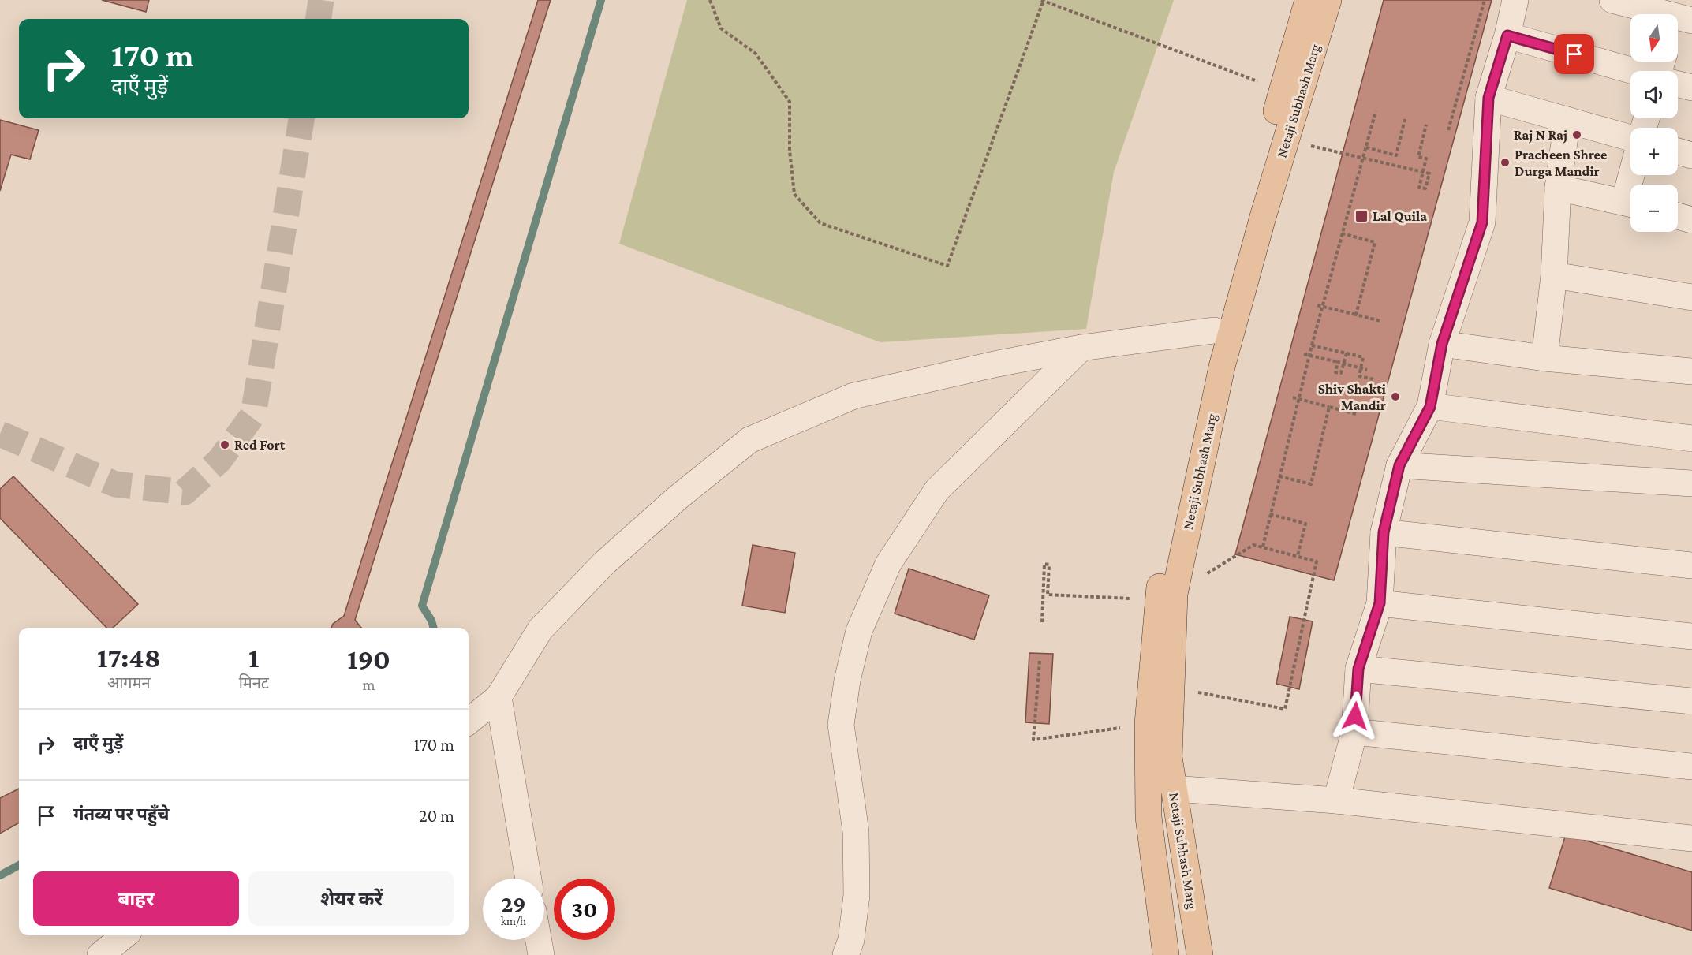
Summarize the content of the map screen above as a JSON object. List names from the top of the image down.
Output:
{
  "streets": {
    "main road": ["Netaji Subhash Marg"]
  },
  "places": {
    "other": [
      "Raj N Raj",
      "Pracheen Shree Durga Mandir",
      "Shiv Shakti Mandir",
      "Red Fort"
    ],
    "transit": ["Lal Quila"]
  },
  "north": "bottom",
  "page": {
    "map_buttons": ["+", "−"],
    "turn": ["170 m", "दाएँ मुड़ें"],
    "eta": [
      "17:48",
      "आगमन",
      "1",
      "मिनट",
      "190",
      "m"
    ],
    "list": [
      {
        "name": "दाएँ मुड़ें",
        "value": "170 m"
      },
      {
        "name": "गंतव्य पर पहुँचे",
        "value": "20 m"
      }
    ],
    "buttons": ["बाहर", "शेयर करें"],
    "speed": "29 km/h",
    "limit": "30"
  }
}
